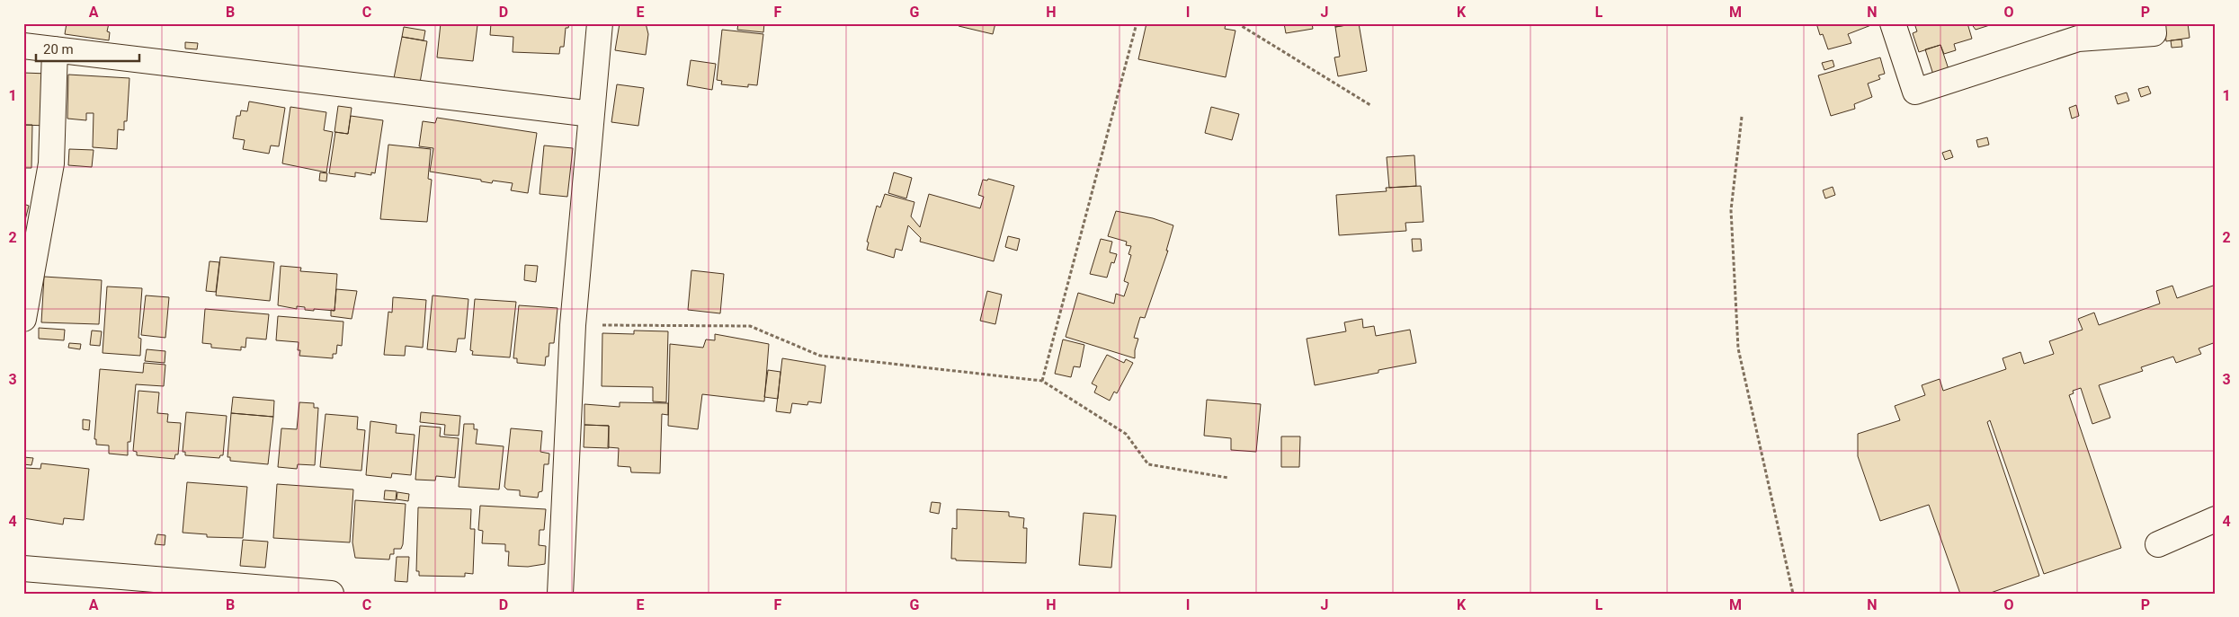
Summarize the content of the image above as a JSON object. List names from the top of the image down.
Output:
{
  "scale_bar": "20 m",
  "grid": {
    "columns": [
      "A",
      "B",
      "C",
      "D",
      "E",
      "F",
      "G",
      "H",
      "I",
      "J",
      "K",
      "L",
      "M",
      "N",
      "O",
      "P"
    ],
    "rows": [
      "1",
      "2",
      "3",
      "4"
    ]
  }
}
